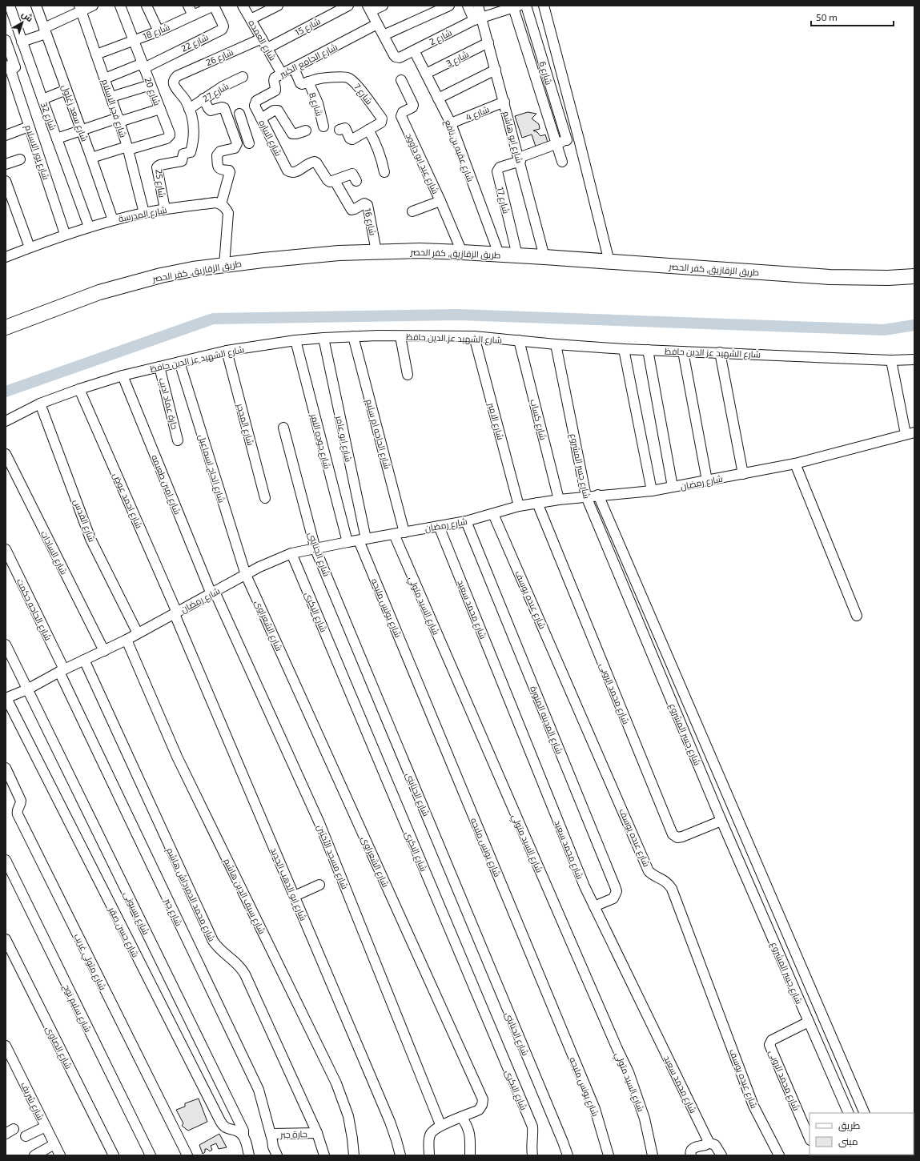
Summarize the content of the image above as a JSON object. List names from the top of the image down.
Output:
{
  "streets": {
    "main road": ["طريق الزقازيق, كفر الحصر"],
    "street": [
      "شارع 15",
      "شارع 18",
      "شارع 2",
      "شارع العمده",
      "شارع 22",
      "شارع 26",
      "شارع 3",
      "شارع الجامع الكبير",
      "شارع 6",
      "شارع 20",
      "شارع 27",
      "شارع 7",
      "شارع 8",
      "شارع فجر الاسلام",
      "شارع سعد زغلول",
      "شارع 4",
      "شارع 32",
      "شارع ابو هاشم",
      "شارع البياره",
      "شارع عقبه بن نافع",
      "شارع نور الاسلام",
      "شارع عيد ابو داوود",
      "شارع 25",
      "شارع 17",
      "شارع المدرسة",
      "شارع 16",
      "شارع الشهيد عز الدين حافظ",
      "حارة عماد اديب",
      "شارع كساب",
      "شارع الامير",
      "شارع المحجر",
      "شارع الحاجه ام سليم",
      "شارع ابو عامر",
      "شارع جوده النمر",
      "شارع جسر المشروع",
      "شارع الحاج اسماعيل",
      "شارع رمضان",
      "شارع امين طعيمه",
      "شارع احمد عوض",
      "شارع القدس",
      "شارع السادات",
      "شارع الجناينى",
      "شارع عبده يوسف",
      "شارع السيد متولي",
      "شارع يونس مليحه",
      "شارع الحاجه حكمت",
      "شارع محمد سعيد",
      "شارع البكرى",
      "شارع الشعراوى",
      "شارع محمد الروبى",
      "شارع المدينه المنورة",
      "شارع مسجد الأختين",
      "شارع ابو الدهب الجديد",
      "شارع محمد الدمرداش هاشم",
      "شارع سيف الدين هاشم",
      "شارع جبر",
      "شارع بسيونى",
      "شارع حسن صقر",
      "شارع متولي غريب",
      "شارع سليم نوح",
      "شارع الصاوى",
      "شارع شريف",
      "حارة جبر"
    ]
  },
  "crossings": [
    ["شارع 15", "شارع العمده"],
    ["شارع 18", "شارع 22"],
    ["شارع 18", "شارع 20"],
    ["شارع 18", "شارع فجر الاسلام"],
    ["شارع 2", "شارع ابو هاشم"],
    ["شارع 2", "شارع عقبه بن نافع"],
    ["شارع العمده", "شارع 26"],
    ["شارع العمده", "شارع الجامع الكبير"],
    ["شارع 22", "شارع 20"],
    ["شارع 26", "شارع 25"],
    ["شارع 3", "شارع ابو هاشم"],
    ["شارع 3", "شارع عقبه بن نافع"],
    ["شارع الجامع الكبير", "شارع البياره"],
    ["شارع 20", "شارع فجر الاسلام"],
    ["شارع 27", "شارع 25"],
    ["شارع 7", "شارع 8"],
    ["شارع فجر الاسلام", "شارع المدرسة"],
    ["شارع سعد زغلول", "شارع المدرسة"],
    ["شارع 4", "شارع ابو هاشم"],
    ["شارع 4", "شارع عقبه بن نافع"],
    ["شارع 32", "شارع المدرسة"],
    ["شارع ابو هاشم", "شارع 17"],
    ["شارع ابو هاشم", "طريق الزقازيق, كفر الحصر"],
    ["شارع البياره", "شارع 16"],
    ["شارع عقبه بن نافع", "طريق الزقازيق, كفر الحصر"],
    ["شارع نور الاسلام", "شارع المدرسة"],
    ["شارع عيد ابو داوود", "طريق الزقازيق, كفر الحصر"],
    ["شارع 25", "شارع المدرسة"],
    ["شارع 17", "طريق الزقازيق, كفر الحصر"],
    ["شارع 16", "طريق الزقازيق, كفر الحصر"],
    ["شارع الشهيد عز الدين حافظ", "حارة عماد اديب"],
    ["شارع الشهيد عز الدين حافظ", "شارع كساب"],
    ["شارع الشهيد عز الدين حافظ", "شارع الامير"],
    ["شارع الشهيد عز الدين حافظ", "شارع المحجر"],
    ["شارع الشهيد عز الدين حافظ", "شارع الحاجه ام سليم"],
    ["شارع الشهيد عز الدين حافظ", "شارع ابو عامر"],
    ["شارع الشهيد عز الدين حافظ", "شارع جوده النمر"],
    ["شارع الشهيد عز الدين حافظ", "شارع جسر المشروع"],
    ["شارع الشهيد عز الدين حافظ", "شارع الحاج اسماعيل"],
    ["شارع الشهيد عز الدين حافظ", "شارع امين طعيمه"],
    ["شارع الشهيد عز الدين حافظ", "شارع احمد عوض"],
    ["شارع الشهيد عز الدين حافظ", "شارع القدس"],
    ["شارع كساب", "شارع رمضان"],
    ["شارع الامير", "شارع رمضان"],
    ["شارع الحاجه ام سليم", "شارع رمضان"],
    ["شارع ابو عامر", "شارع رمضان"],
    ["شارع ابو عامر", "شارع يونس مليحه"],
    ["شارع جوده النمر", "شارع رمضان"],
    ["شارع جسر المشروع", "شارع رمضان"],
    ["شارع جسر المشروع", "شارع محمد الروبى"],
    ["شارع الحاج اسماعيل", "شارع رمضان"],
    ["شارع الحاج اسماعيل", "شارع الشعراوى"],
    ["شارع رمضان", "شارع امين طعيمه"],
    ["شارع رمضان", "شارع احمد عوض"],
    ["شارع رمضان", "شارع القدس"],
    ["شارع رمضان", "شارع السادات"],
    ["شارع رمضان", "شارع الجناينى"],
    ["شارع رمضان", "شارع عبده يوسف"],
    ["شارع رمضان", "شارع السيد متولي"],
    ["شارع رمضان", "شارع يونس مليحه"],
    ["شارع رمضان", "شارع الحاجه حكمت"],
    ["شارع رمضان", "شارع محمد سعيد"],
    ["شارع رمضان", "شارع البكرى"],
    ["شارع رمضان", "شارع الشعراوى"],
    ["شارع رمضان", "شارع محمد الروبى"],
    ["شارع رمضان", "شارع المدينه المنورة"],
    ["شارع رمضان", "شارع مسجد الأختين"],
    ["شارع رمضان", "شارع ابو الدهب الجديد"],
    ["شارع رمضان", "شارع محمد الدمرداش هاشم"],
    ["شارع رمضان", "شارع سيف الدين هاشم"],
    ["شارع رمضان", "شارع جبر"],
    ["شارع رمضان", "شارع بسيونى"],
    ["شارع رمضان", "شارع حسن صقر"],
    ["شارع امين طعيمه", "شارع مسجد الأختين"],
    ["شارع احمد عوض", "شارع ابو الدهب الجديد"],
    ["شارع الحاجه حكمت", "شارع جبر"],
    ["شارع محمد سعيد", "شارع المدينه المنورة"],
    ["شارع الشعراوى", "شارع مسجد الأختين"],
    ["شارع محمد الدمرداش هاشم", "حارة جبر"],
    ["شارع جبر", "حارة جبر"],
    ["شارع بسيونى", "شارع حسن صقر"]
  ],
  "legend": ["طريق", "مبنى"],
  "scale_bar": "50 m",
  "north": "top right"
}
